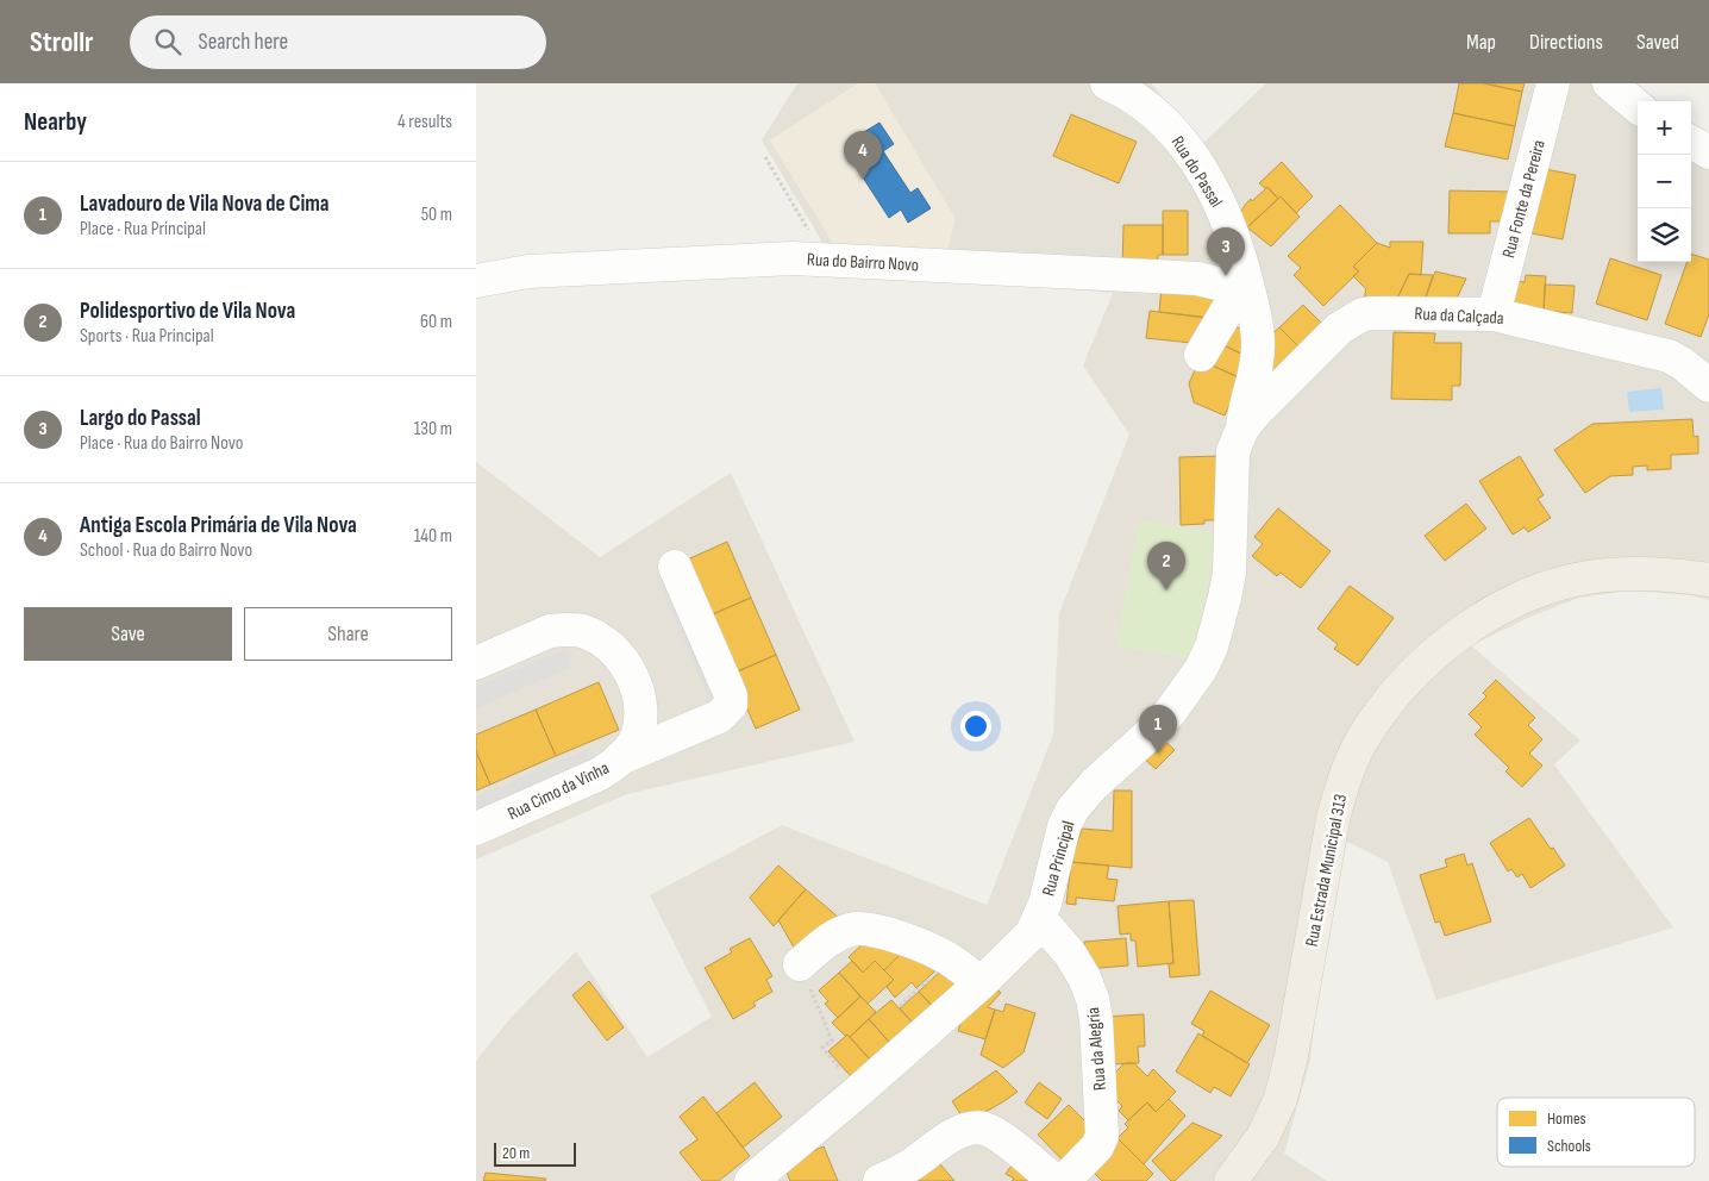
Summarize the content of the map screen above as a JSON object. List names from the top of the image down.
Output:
{
  "streets": {
    "main road": ["Rua Estrada Municipal 313"],
    "street": [
      "Rua do Passal",
      "Rua Fonte da Pereira",
      "Rua do Bairro Novo",
      "Rua da Calçada",
      "Rua Cimo da Vinha",
      "Rua Principal",
      "Rua da Alegria"
    ]
  },
  "crossings": [
    ["Rua do Passal", "Rua do Bairro Novo"],
    ["Rua do Passal", "Rua da Calçada"],
    ["Rua do Passal", "Rua Principal"],
    ["Rua Fonte da Pereira", "Rua da Calçada"],
    ["Rua da Calçada", "Rua Principal"],
    ["Rua Principal", "Rua da Alegria"]
  ],
  "legend": ["Homes", "Schools"],
  "scale_bar": "20 m",
  "page": {
    "header": "Strollr",
    "search": "Search here",
    "nav": ["Map", "Directions", "Saved"],
    "heading": ["Nearby", "4 results"],
    "map_buttons": ["+", "−"],
    "pins": [
      "4",
      "3",
      "2",
      "1"
    ],
    "list": [
      {
        "mark": "1",
        "name": "Lavadouro de Vila Nova de Cima",
        "note": "Place · Rua Principal",
        "value": "50 m"
      },
      {
        "mark": "2",
        "name": "Polidesportivo de Vila Nova",
        "note": "Sports · Rua Principal",
        "value": "60 m"
      },
      {
        "mark": "3",
        "name": "Largo do Passal",
        "note": "Place · Rua do Bairro Novo",
        "value": "130 m"
      },
      {
        "mark": "4",
        "name": "Antiga Escola Primária de Vila Nova",
        "note": "School · Rua do Bairro Novo",
        "value": "140 m"
      }
    ],
    "buttons": ["Save", "Share"],
    "scale": "20 m"
  }
}
